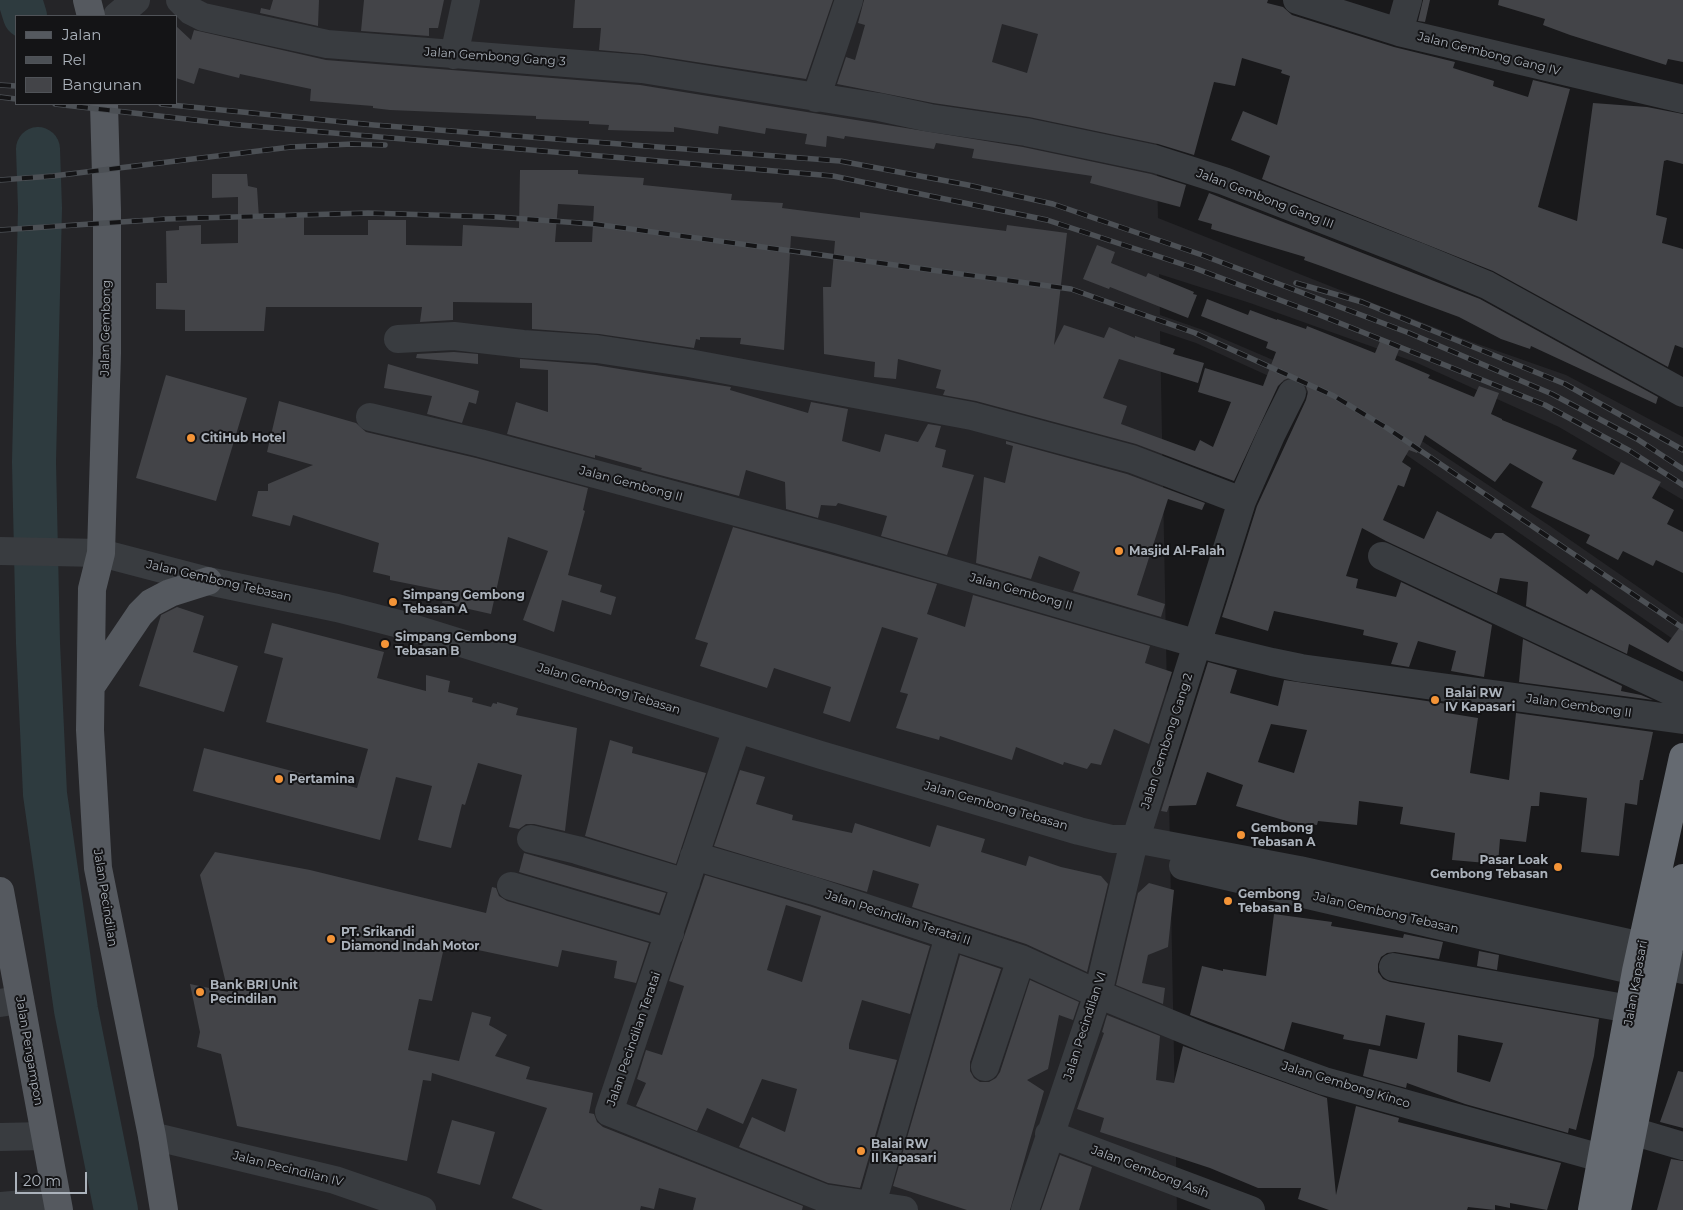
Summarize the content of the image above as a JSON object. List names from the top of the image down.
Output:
{
  "streets": {
    "highway": ["Jalan Kapasari"],
    "main road": ["Jalan Gembong", "Jalan Pecindilan", "Jalan Pengampon"],
    "street": [
      "Jalan Gembong Gang IV",
      "Jalan Gembong Gang 3",
      "Jalan Gembong Gang III",
      "Jalan Gembong II",
      "Jalan Gembong Tebasan",
      "Jalan Gembong Gang 2",
      "Jalan Pecindilan Teratai II",
      "Jalan Pecindilan VI",
      "Jalan Pecindilan Teratai",
      "Jalan Gembong Kinco",
      "Jalan Pecindilan IV",
      "Jalan Gembong Asih"
    ]
  },
  "crossings": [
    ["Jalan Gembong Gang 3", "Jalan Gembong Gang III"],
    ["Jalan Gembong", "Jalan Gembong Tebasan"],
    ["Jalan Gembong", "Jalan Pecindilan"],
    ["Jalan Gembong II", "Jalan Gembong Gang 2"],
    ["Jalan Gembong Tebasan", "Jalan Gembong Gang 2"],
    ["Jalan Gembong Tebasan", "Jalan Pecindilan"],
    ["Jalan Gembong Tebasan", "Jalan Kapasari"],
    ["Jalan Gembong Tebasan", "Jalan Pecindilan VI"],
    ["Jalan Gembong Tebasan", "Jalan Pecindilan Teratai"],
    ["Jalan Gembong Gang 2", "Jalan Pecindilan VI"],
    ["Jalan Pecindilan", "Jalan Pecindilan IV"],
    ["Jalan Pecindilan Teratai II", "Jalan Pecindilan VI"],
    ["Jalan Pecindilan Teratai II", "Jalan Pecindilan Teratai"],
    ["Jalan Pecindilan Teratai II", "Jalan Gembong Kinco"],
    ["Jalan Kapasari", "Jalan Gembong Kinco"],
    ["Jalan Pecindilan VI", "Jalan Gembong Kinco"],
    ["Jalan Pecindilan VI", "Jalan Gembong Asih"]
  ],
  "places": [
    "CitiHub Hotel",
    "Masjid Al-Falah",
    "Simpang Gembong Tebasan A",
    "Simpang Gembong Tebasan B",
    "Balai RW IV Kapasari",
    "Pertamina",
    "Gembong Tebasan A",
    "Pasar Loak Gembong Tebasan",
    "Gembong Tebasan B",
    "PT. Srikandi Diamond Indah Motor",
    "Bank BRI Unit Pecindilan",
    "Balai RW II Kapasari"
  ],
  "legend": ["Jalan", "Rel", "Bangunan"],
  "scale_bar": "20 m"
}
